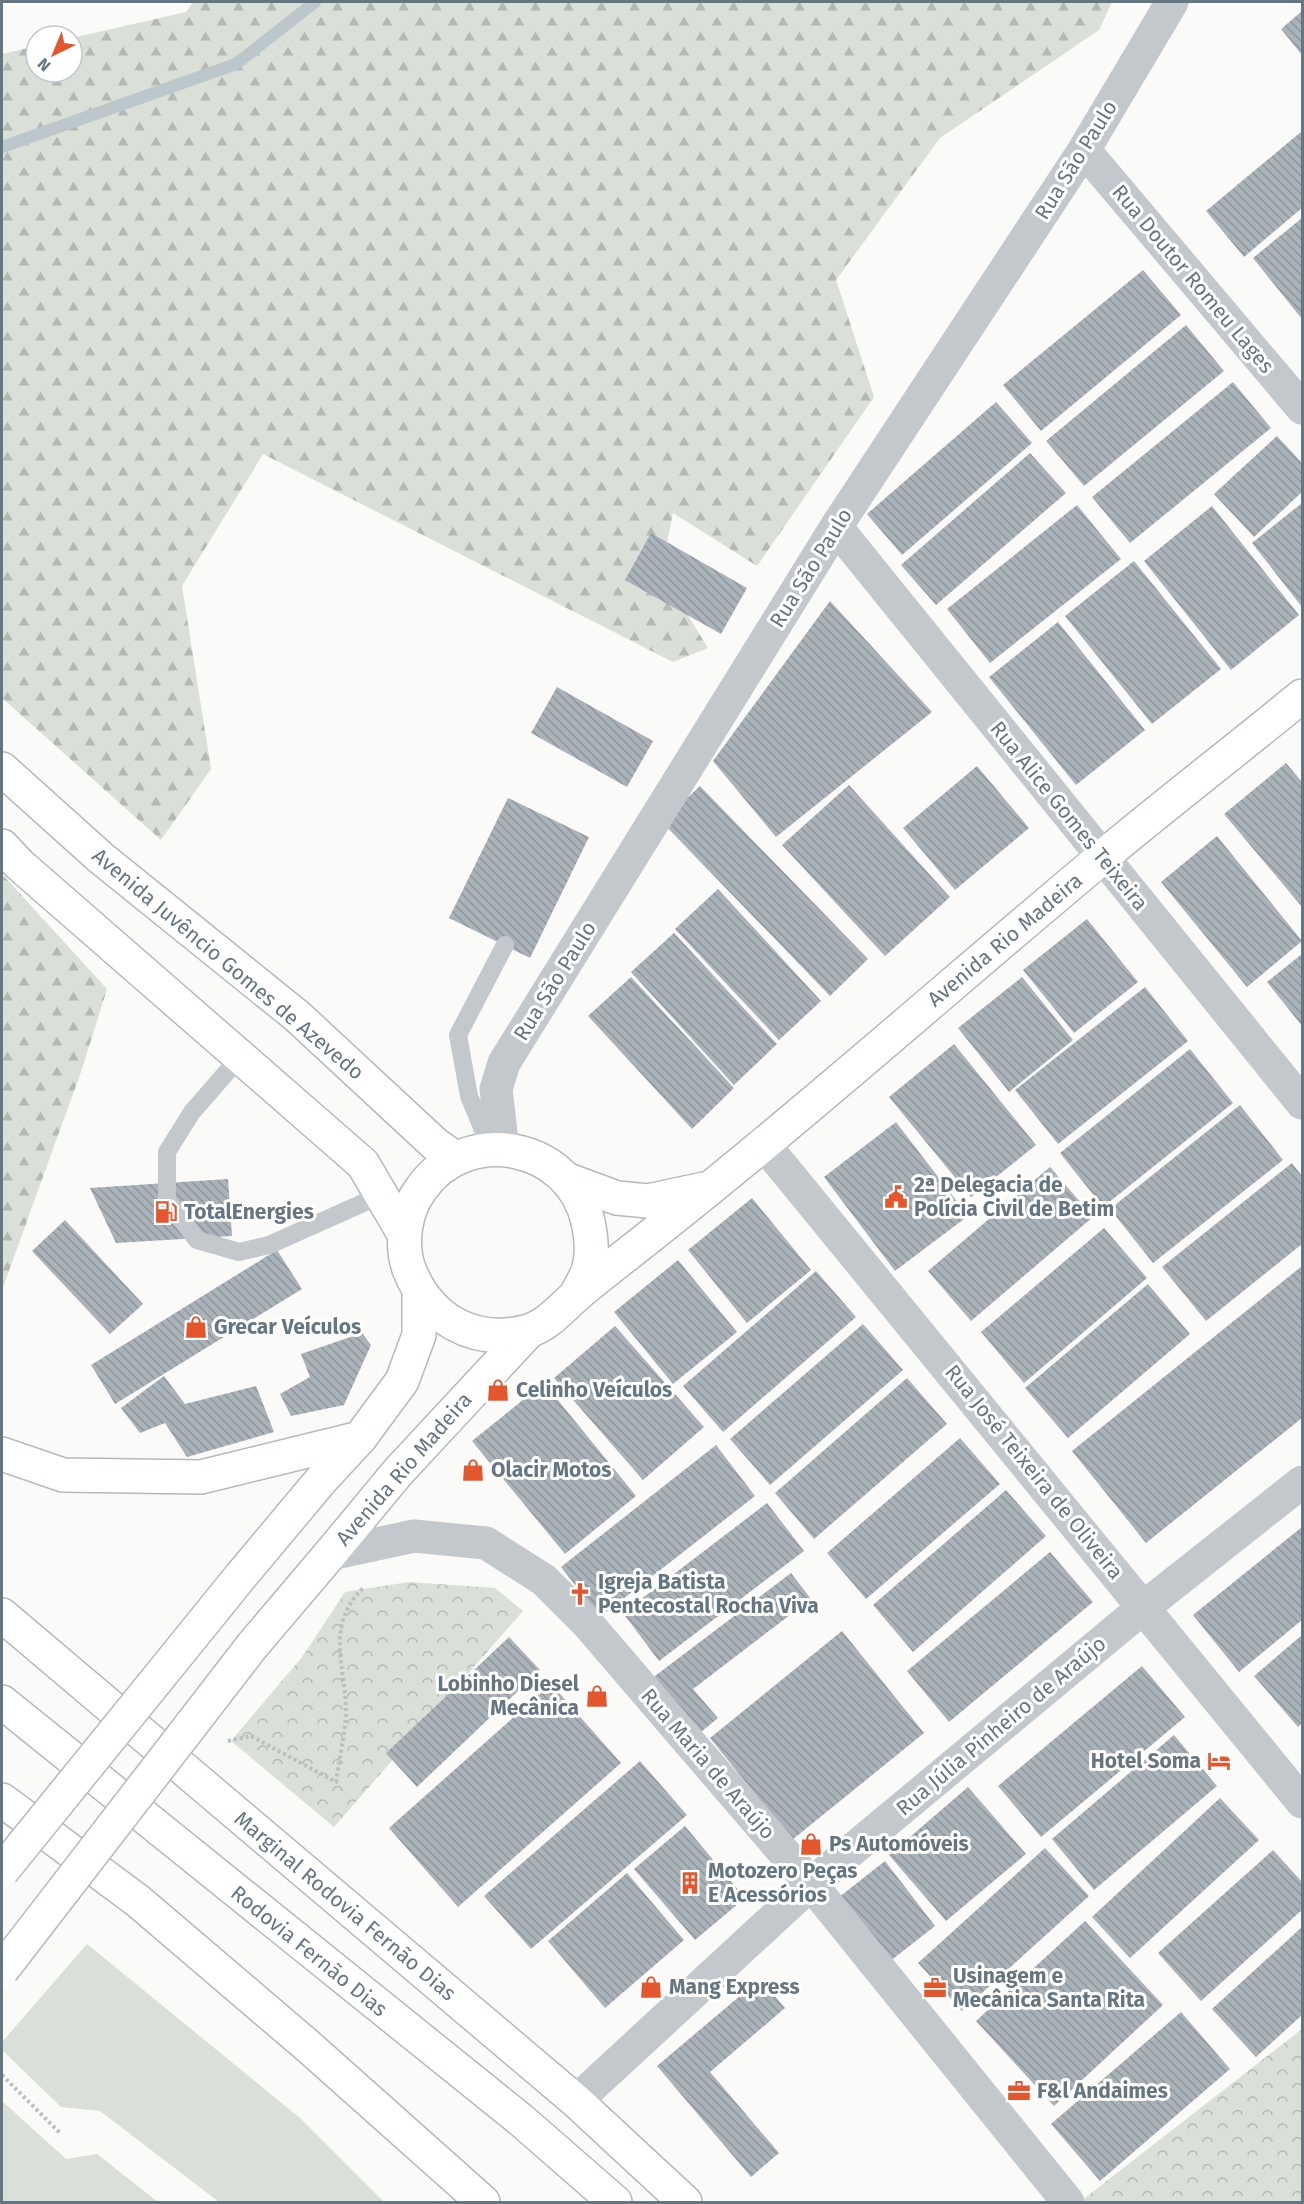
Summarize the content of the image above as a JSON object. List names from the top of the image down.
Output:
{
  "streets": {
    "main road": [
      "Avenida Rio Madeira",
      "Avenida Juvêncio Gomes de Azevedo",
      "Marginal Rodovia Fernão Dias",
      "Rodovia Fernão Dias"
    ],
    "street": [
      "Rua São Paulo",
      "Rua Doutor Romeu Lages",
      "Rua Alice Gomes Teixeira",
      "Rua José Teixeira de Oliveira",
      "Rua Júlia Pinheiro de Araújo",
      "Rua Maria de Araújo"
    ]
  },
  "crossings": [
    ["Rua São Paulo", "Rua Doutor Romeu Lages"],
    ["Rua São Paulo", "Rua Alice Gomes Teixeira"],
    ["Rua São Paulo", "Avenida Rio Madeira"],
    ["Rua São Paulo", "Avenida Juvêncio Gomes de Azevedo"],
    ["Rua Alice Gomes Teixeira", "Avenida Rio Madeira"],
    ["Avenida Rio Madeira", "Avenida Juvêncio Gomes de Azevedo"],
    ["Avenida Rio Madeira", "Rua José Teixeira de Oliveira"],
    ["Avenida Rio Madeira", "Rua Maria de Araújo"],
    ["Rua José Teixeira de Oliveira", "Rua Júlia Pinheiro de Araújo"],
    ["Rua Júlia Pinheiro de Araújo", "Rua Maria de Araújo"],
    ["Rua Júlia Pinheiro de Araújo", "Marginal Rodovia Fernão Dias"]
  ],
  "places": {
    "public building": ["2ª Delegacia de Polícia Civil de Betim"],
    "fuel station": ["TotalEnergies"],
    "shop": [
      "Grecar Veículos",
      "Celinho Veículos",
      "Olacir Motos",
      "Lobinho Diesel Mecânica",
      "Ps Automóveis",
      "Mang Express"
    ],
    "church": ["Igreja Batista Pentecostal Rocha Viva"],
    "hotel": ["Hotel Soma"],
    "building": ["Motozero Peças E Acessórios"],
    "office": ["Usinagem e Mecânica Santa Rita", "F&l Andaimes"]
  },
  "north": "bottom left"
}
